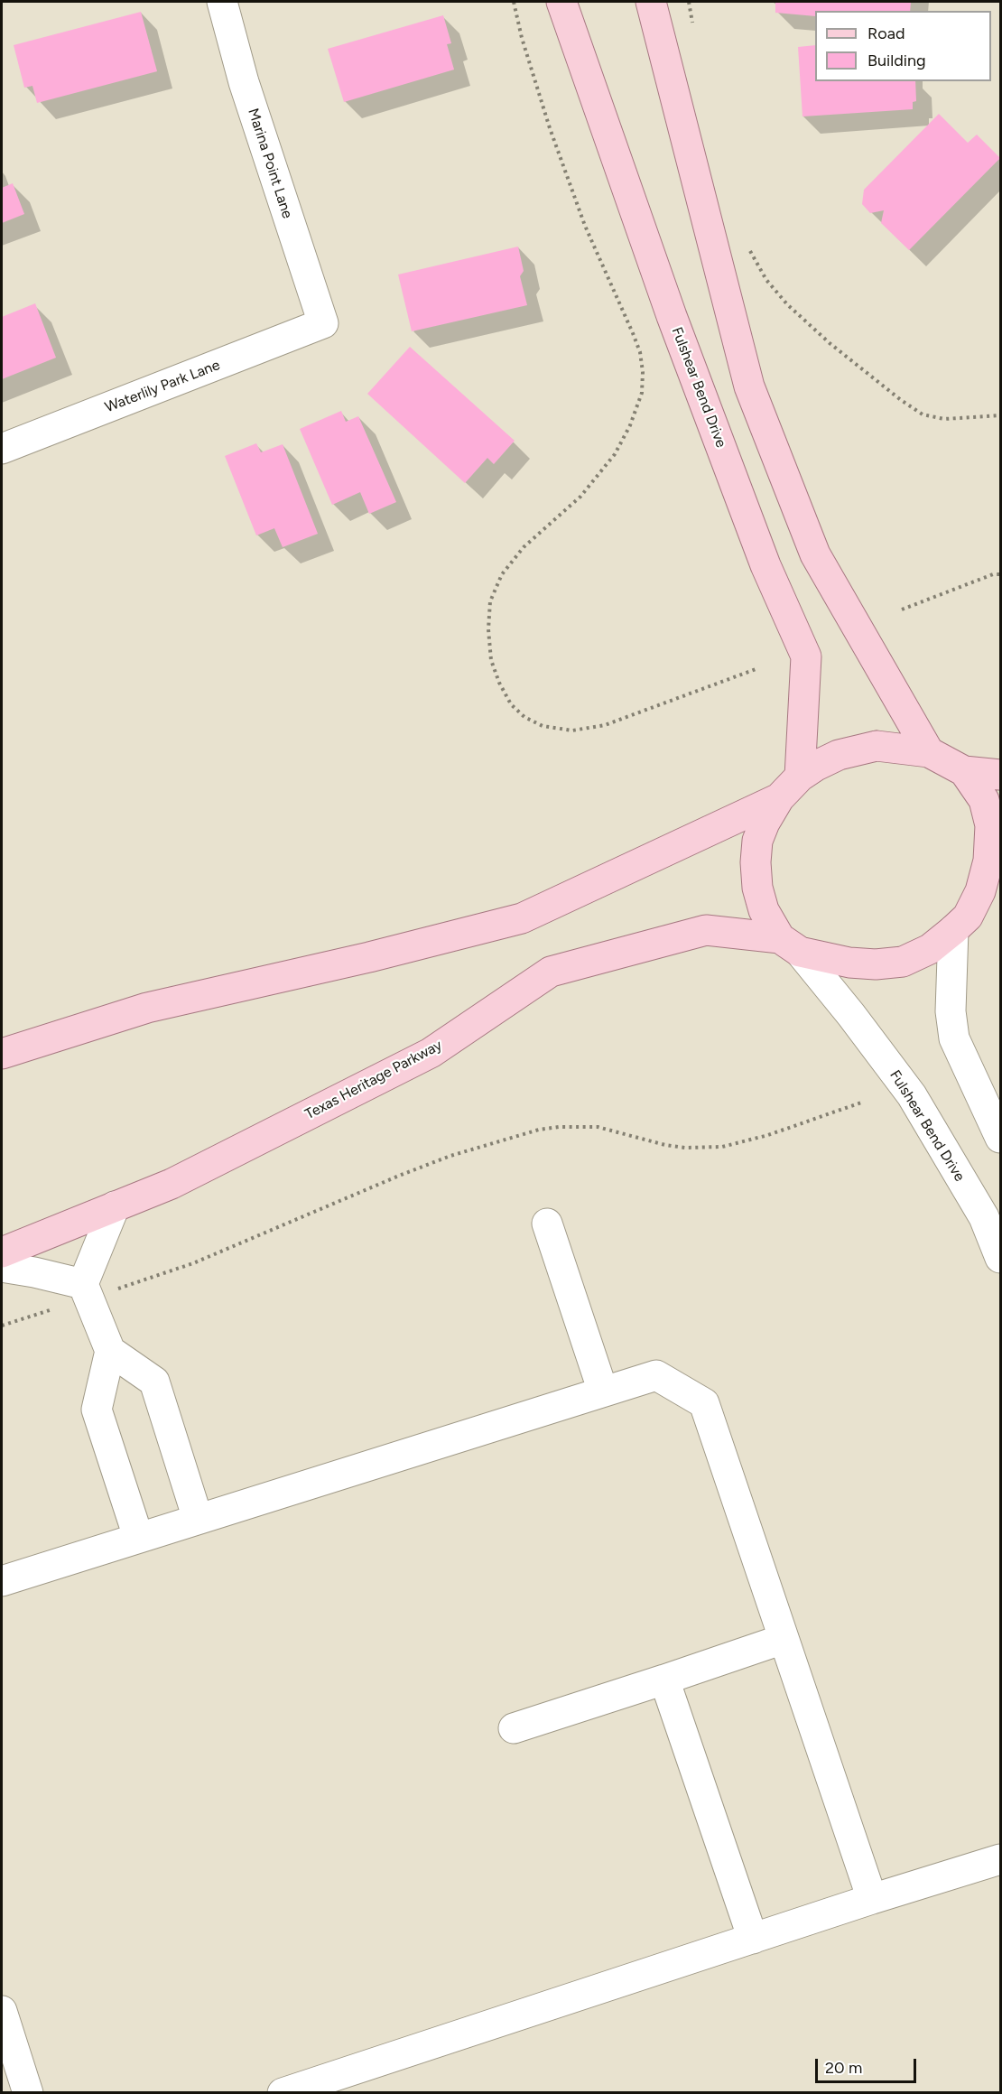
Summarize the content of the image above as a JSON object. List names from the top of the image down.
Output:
{
  "streets": {
    "main road": ["Fulshear Bend Drive", "Texas Heritage Parkway"],
    "street": ["Marina Point Lane", "Waterlily Park Lane"]
  },
  "crossings": [
    ["Marina Point Lane", "Waterlily Park Lane"],
    ["Fulshear Bend Drive", "Texas Heritage Parkway"]
  ],
  "legend": ["Road", "Building"],
  "scale_bar": "20 m"
}
